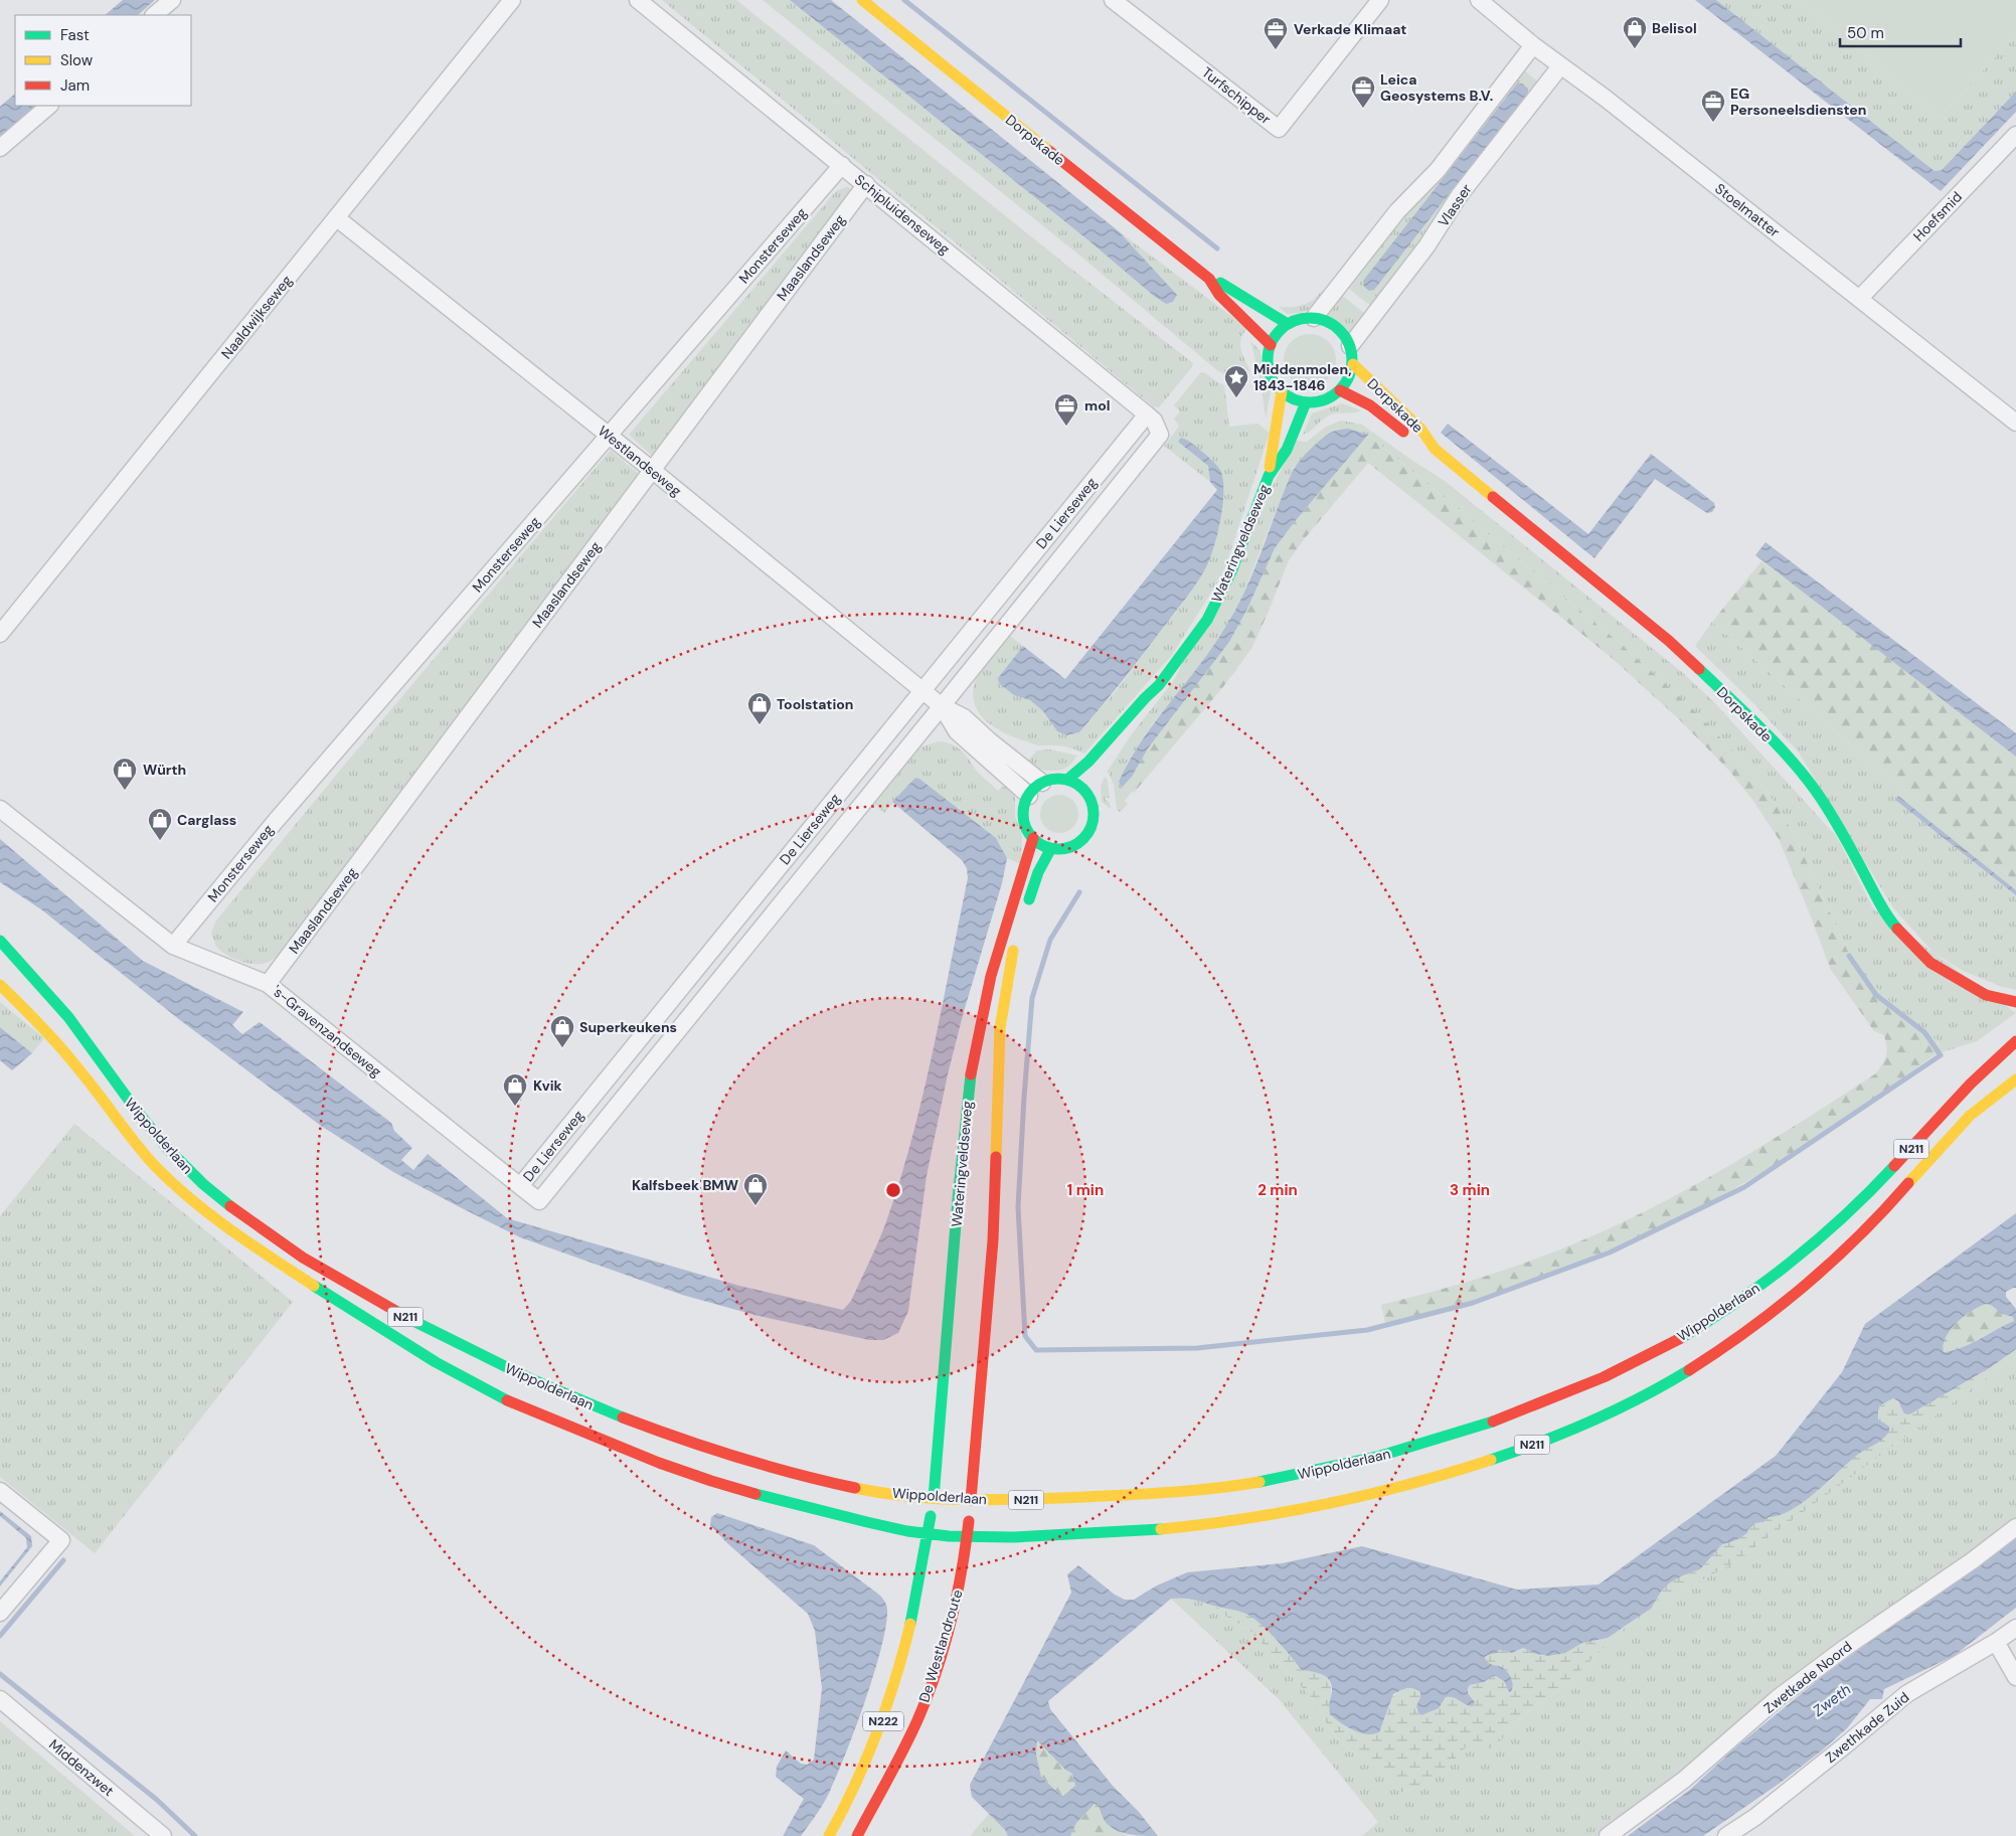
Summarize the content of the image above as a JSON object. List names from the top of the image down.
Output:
{
  "streets": {
    "main road": [
      "Dorpskade",
      "Wateringveldseweg",
      "Wippolderlaan",
      "N211",
      "De Westlandroute",
      "N222"
    ],
    "street": [
      "Turfschipper",
      "Vlasser",
      "Stoelmatter",
      "Schipluidenseweg",
      "Hoefsmid",
      "Monsterseweg",
      "Maaslandseweg",
      "Naaldwijkseweg",
      "Westlandseweg",
      "De Lierseweg",
      "'s-Gravenzandseweg",
      "Zwetkade Noord",
      "Zwethkade Zuid",
      "Middenzwet"
    ]
  },
  "crossings": [
    ["Dorpskade", "Vlasser"],
    ["Dorpskade", "Wateringveldseweg"],
    ["Vlasser", "Stoelmatter"],
    ["Vlasser", "Wateringveldseweg"],
    ["Stoelmatter", "Hoefsmid"],
    ["Schipluidenseweg", "Monsterseweg"],
    ["Schipluidenseweg", "Maaslandseweg"],
    ["Schipluidenseweg", "De Lierseweg"],
    ["Monsterseweg", "Westlandseweg"],
    ["Monsterseweg", "'s-Gravenzandseweg"],
    ["Maaslandseweg", "Westlandseweg"],
    ["Maaslandseweg", "'s-Gravenzandseweg"],
    ["Naaldwijkseweg", "Westlandseweg"],
    ["Westlandseweg", "De Lierseweg"],
    ["Westlandseweg", "Wateringveldseweg"],
    ["De Lierseweg", "'s-Gravenzandseweg"],
    ["Wateringveldseweg", "Wippolderlaan"],
    ["Wateringveldseweg", "N222"],
    ["Wippolderlaan", "De Westlandroute"],
    ["Wippolderlaan", "N222"]
  ],
  "water": ["Zweth"],
  "places": {
    "shop": [
      "Belisol",
      "Toolstation",
      "Würth",
      "Carglass",
      "Superkeukens",
      "Kvik",
      "Kalfsbeek BMW"
    ],
    "office": [
      "Verkade Klimaat",
      "Leica Geosystems B.V.",
      "EG Personeelsdiensten",
      "mol"
    ],
    "place": ["Middenmolen, 1843-1846"]
  },
  "legend": ["Fast", "Slow", "Jam"],
  "scale_bar": "50 m",
  "rings": ["1 min", "2 min", "3 min"]
}
